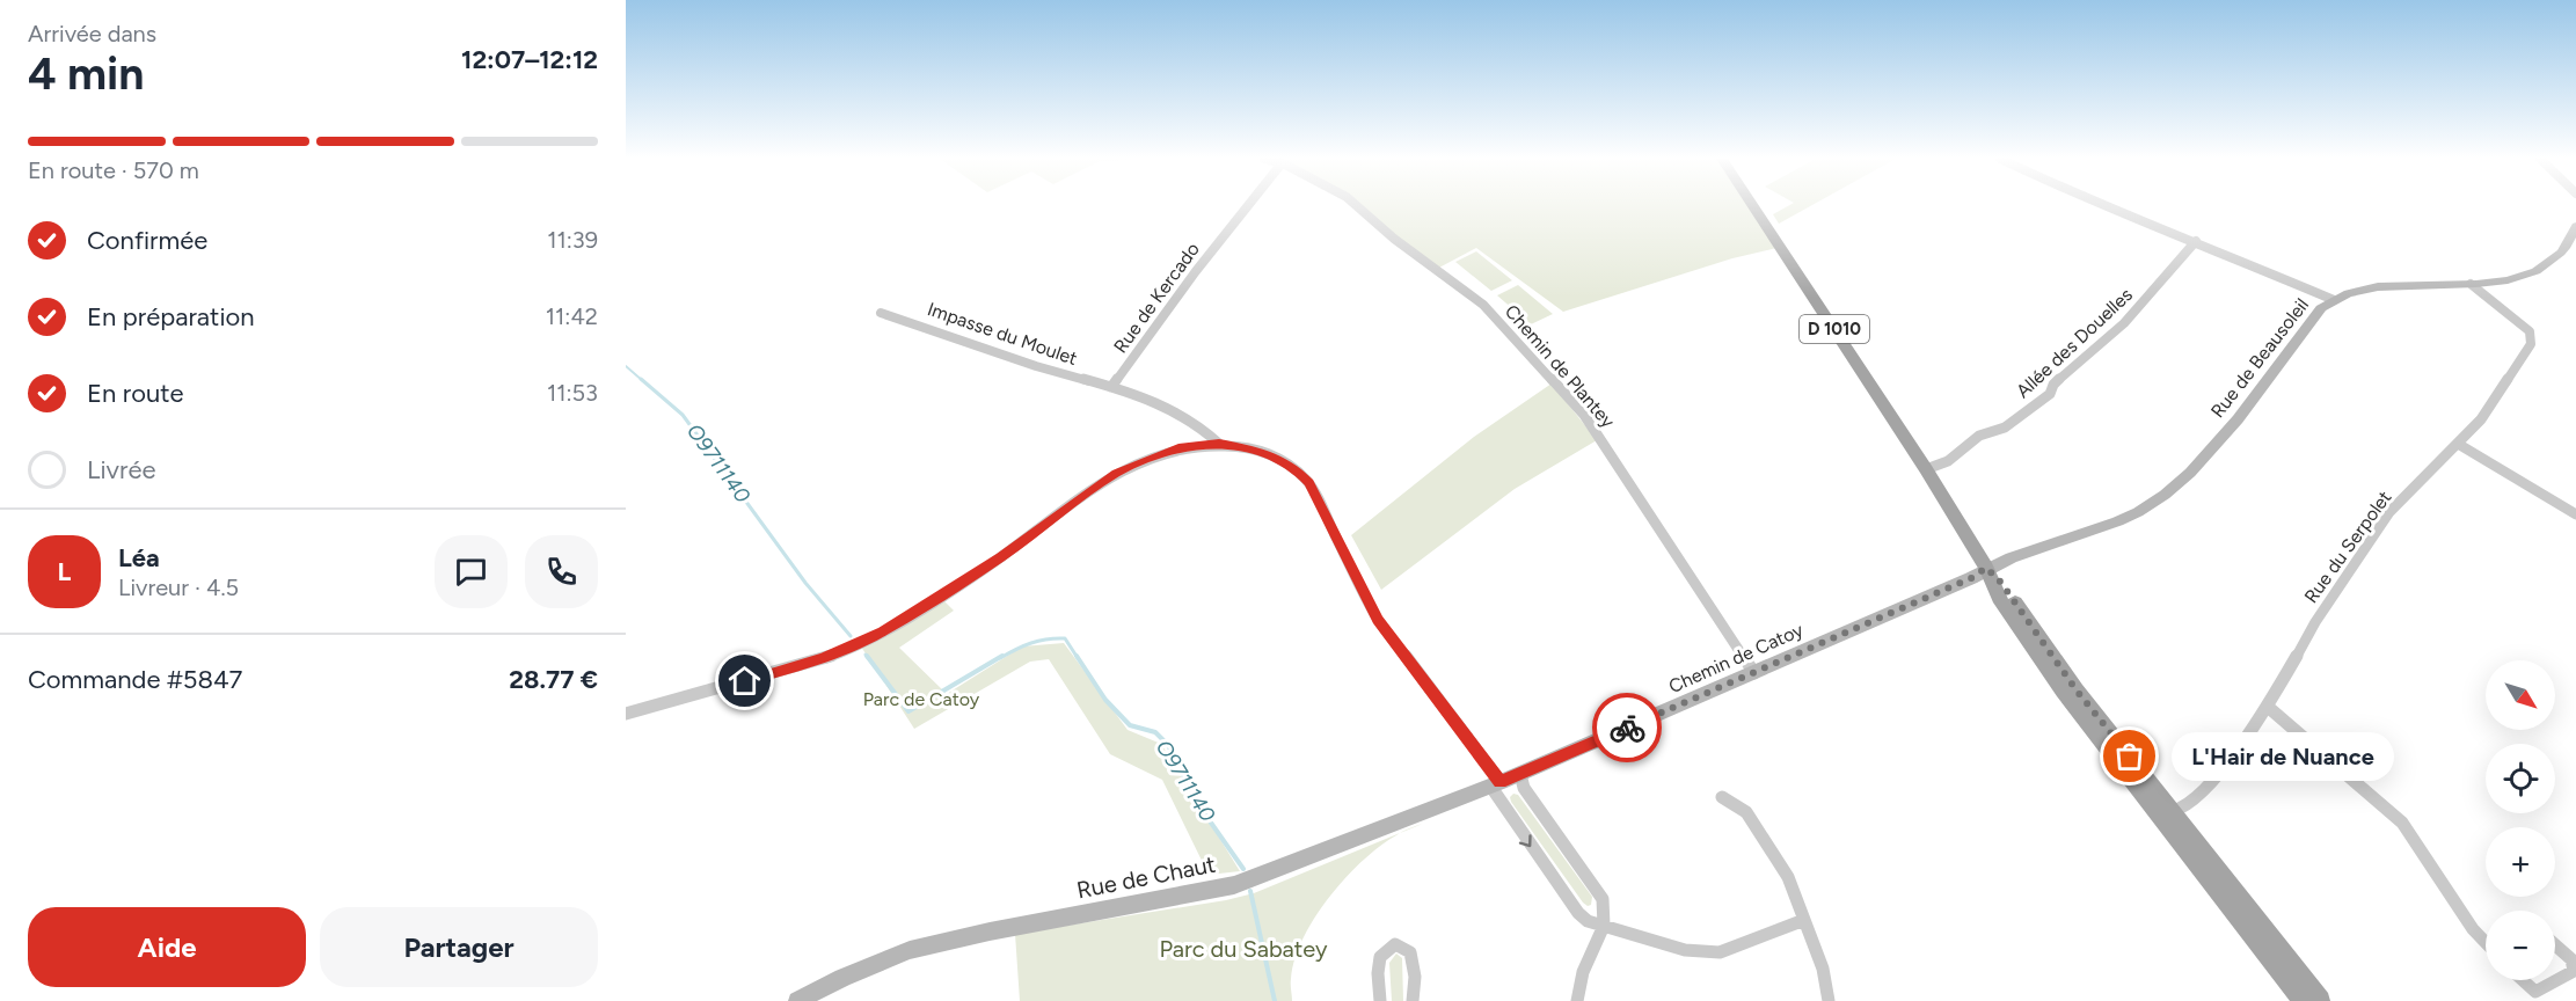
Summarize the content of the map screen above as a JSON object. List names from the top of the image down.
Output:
{
  "streets": {
    "main road": ["D 1010"],
    "street": [
      "Rue de Kercado",
      "Impasse du Moulet",
      "Allée des Douelles",
      "Rue de Beausoleil",
      "Chemin de Plantey",
      "Rue du Serpolet",
      "Chemin de Catoy",
      "Rue de Chaut"
    ]
  },
  "crossings": [
    ["Rue de Kercado", "Impasse du Moulet"],
    ["D 1010", "Allée des Douelles"],
    ["D 1010", "Rue de Beausoleil"],
    ["D 1010", "Rue du Serpolet"],
    ["D 1010", "Chemin de Catoy"],
    ["Rue de Beausoleil", "Rue du Serpolet"],
    ["Rue de Beausoleil", "Chemin de Catoy"],
    ["Chemin de Plantey", "Chemin de Catoy"],
    ["Chemin de Catoy", "Rue de Chaut"]
  ],
  "water": ["O9711140"],
  "parks": ["Parc de Catoy", "Parc du Sabatey"],
  "places": ["L'Hair de Nuance"],
  "north": "bottom right",
  "page": {
    "heading": ["4 min", "Arrivée dans", "12:07–12:12"],
    "panel": [
      "Léa",
      "Livreur · 4.5",
      "Commande #5847",
      "28.77 €"
    ],
    "bar": "En route · 570 m",
    "list": [
      ["Confirmée", "11:39"],
      ["En préparation", "11:42"],
      ["En route", "11:53"],
      "Livrée"
    ],
    "round": "L",
    "map_buttons": ["+", "−"],
    "bubble": "L'Hair de Nuance",
    "buttons": ["Aide", "Partager"]
  }
}
